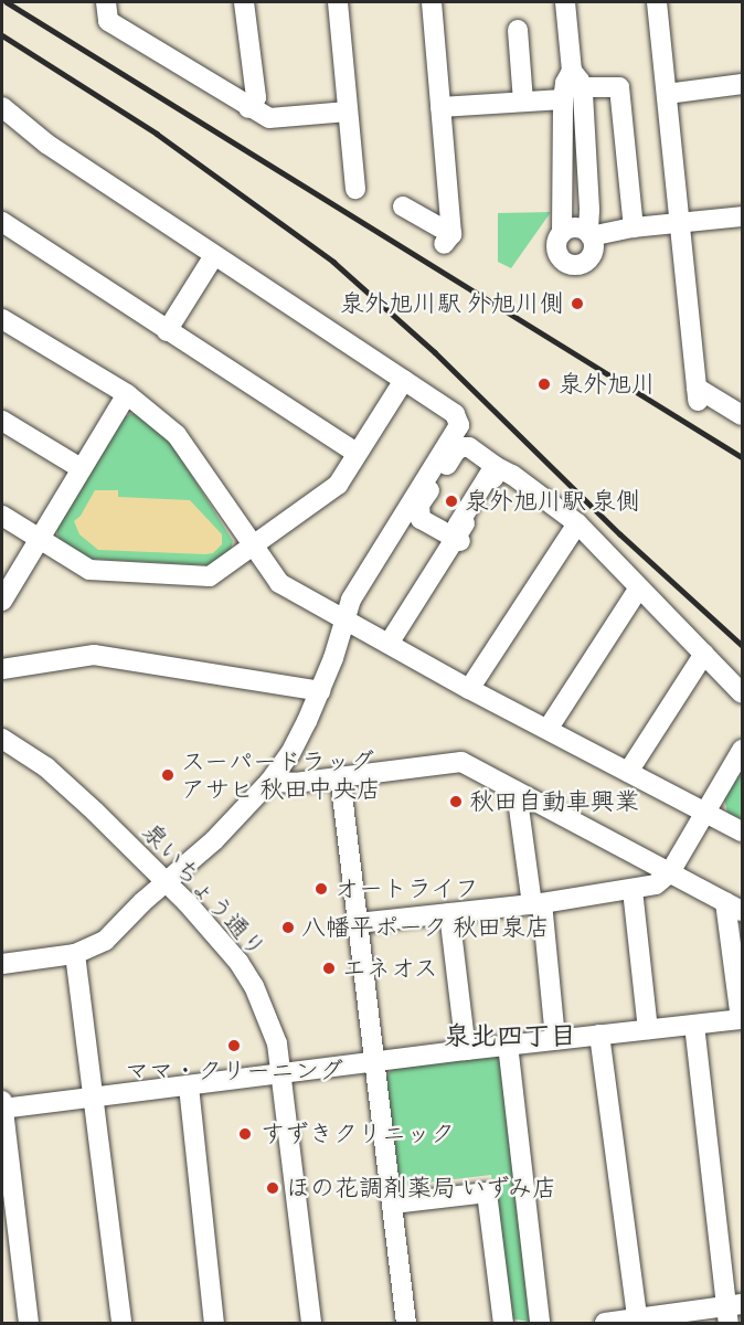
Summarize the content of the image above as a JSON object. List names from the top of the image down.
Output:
{
  "streets": {
    "street": ["泉いちょう通り"]
  },
  "districts": ["泉北四丁目"],
  "places": [
    "泉外旭川駅 外旭川側",
    "泉外旭川",
    "泉外旭川駅 泉側",
    "スーパードラッグ アサヒ 秋田中央店",
    "秋田自動車興業",
    "オートライフ",
    "八幡平ポーク 秋田泉店",
    "エネオス",
    "ママ・クリーニング",
    "すずきクリニック",
    "ほの花調剤薬局 いずみ店"
  ]
}
